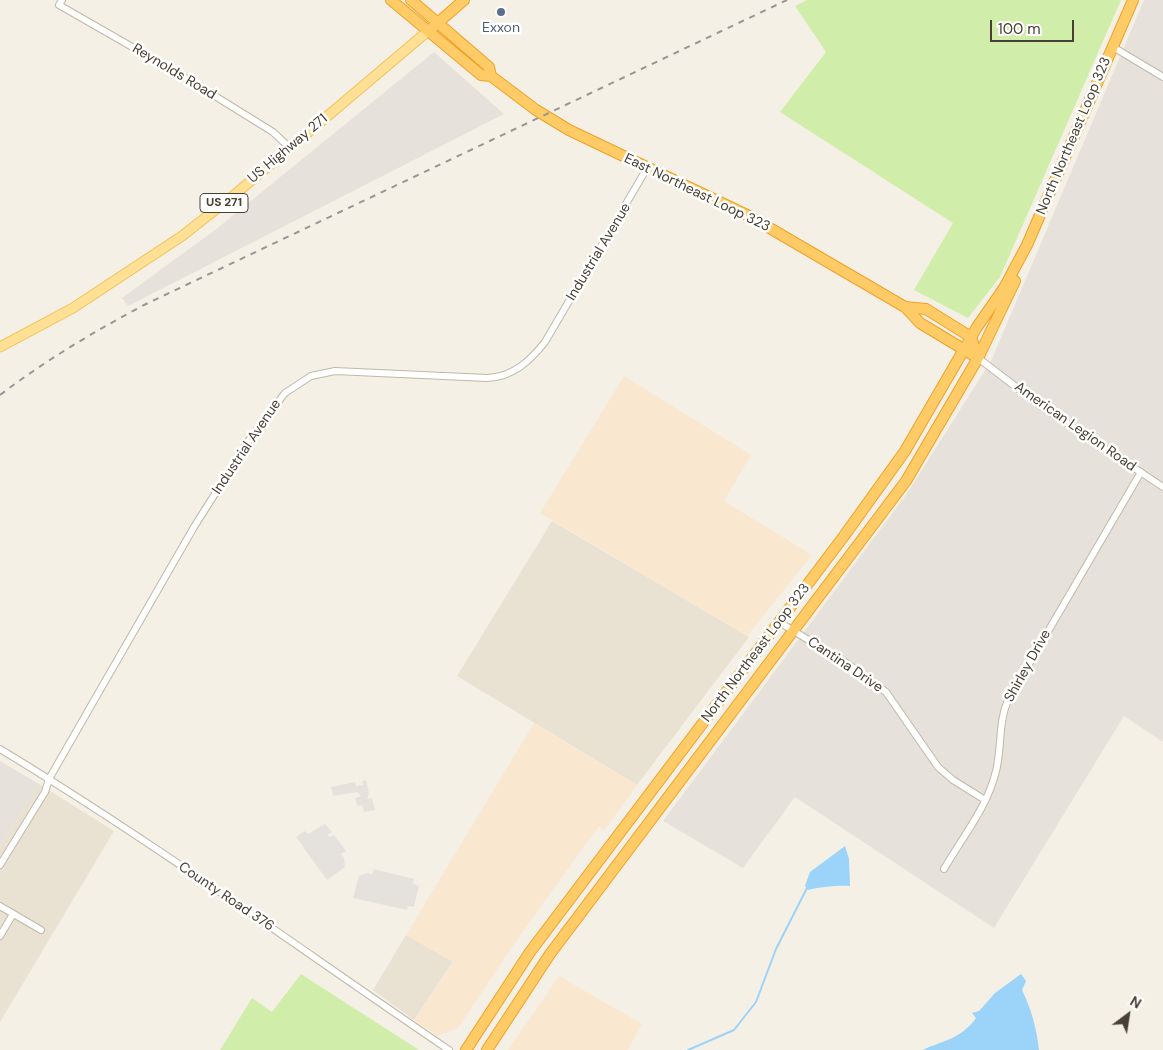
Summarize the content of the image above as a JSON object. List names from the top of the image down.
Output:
{
  "streets": {
    "highway": [
      "North Northeast Loop 323",
      "US Highway 271",
      "East Northeast Loop 323",
      "US 271",
      "American Legion Road"
    ],
    "street": [
      "Reynolds Road",
      "Industrial Avenue",
      "Cantina Drive",
      "Shirley Drive",
      "County Road 376"
    ]
  },
  "crossings": [
    ["Reynolds Road", "US Highway 271"],
    ["North Northeast Loop 323", "East Northeast Loop 323"],
    ["North Northeast Loop 323", "American Legion Road"],
    ["North Northeast Loop 323", "Cantina Drive"],
    ["US Highway 271", "East Northeast Loop 323"],
    ["East Northeast Loop 323", "Industrial Avenue"],
    ["East Northeast Loop 323", "American Legion Road"],
    ["Industrial Avenue", "County Road 376"],
    ["American Legion Road", "Shirley Drive"],
    ["Cantina Drive", "Shirley Drive"]
  ],
  "places": ["Exxon"],
  "scale_bar": "100 m",
  "north": "top right"
}
